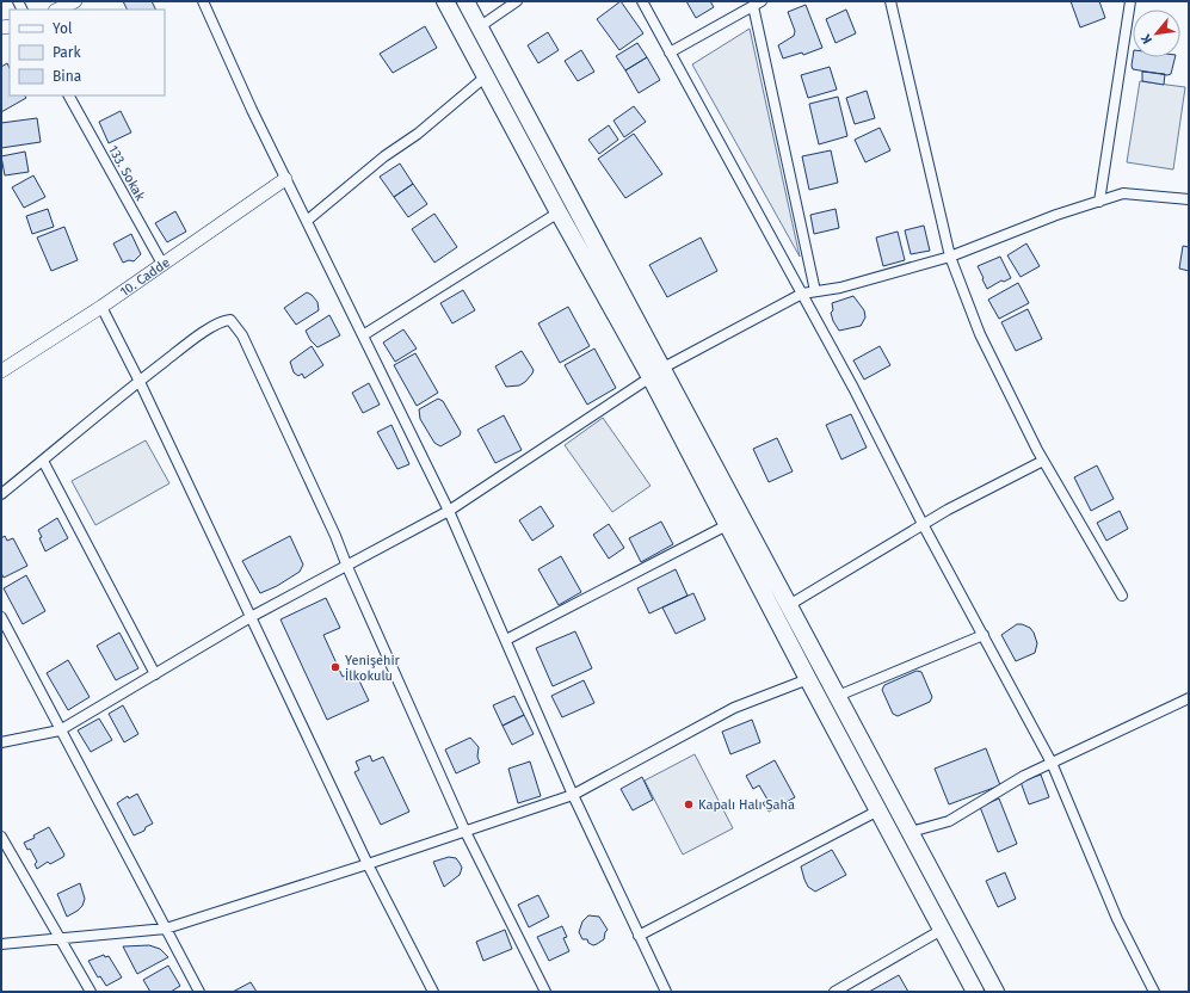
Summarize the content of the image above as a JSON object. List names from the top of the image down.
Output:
{
  "streets": {
    "street": ["133. Sokak", "10. Cadde"]
  },
  "crossings": [
    ["133. Sokak", "10. Cadde"]
  ],
  "places": ["Yenişehir İlkokulu", "Kapalı Halı Saha"],
  "legend": ["Yol", "Park", "Bina"],
  "north": "bottom left"
}
